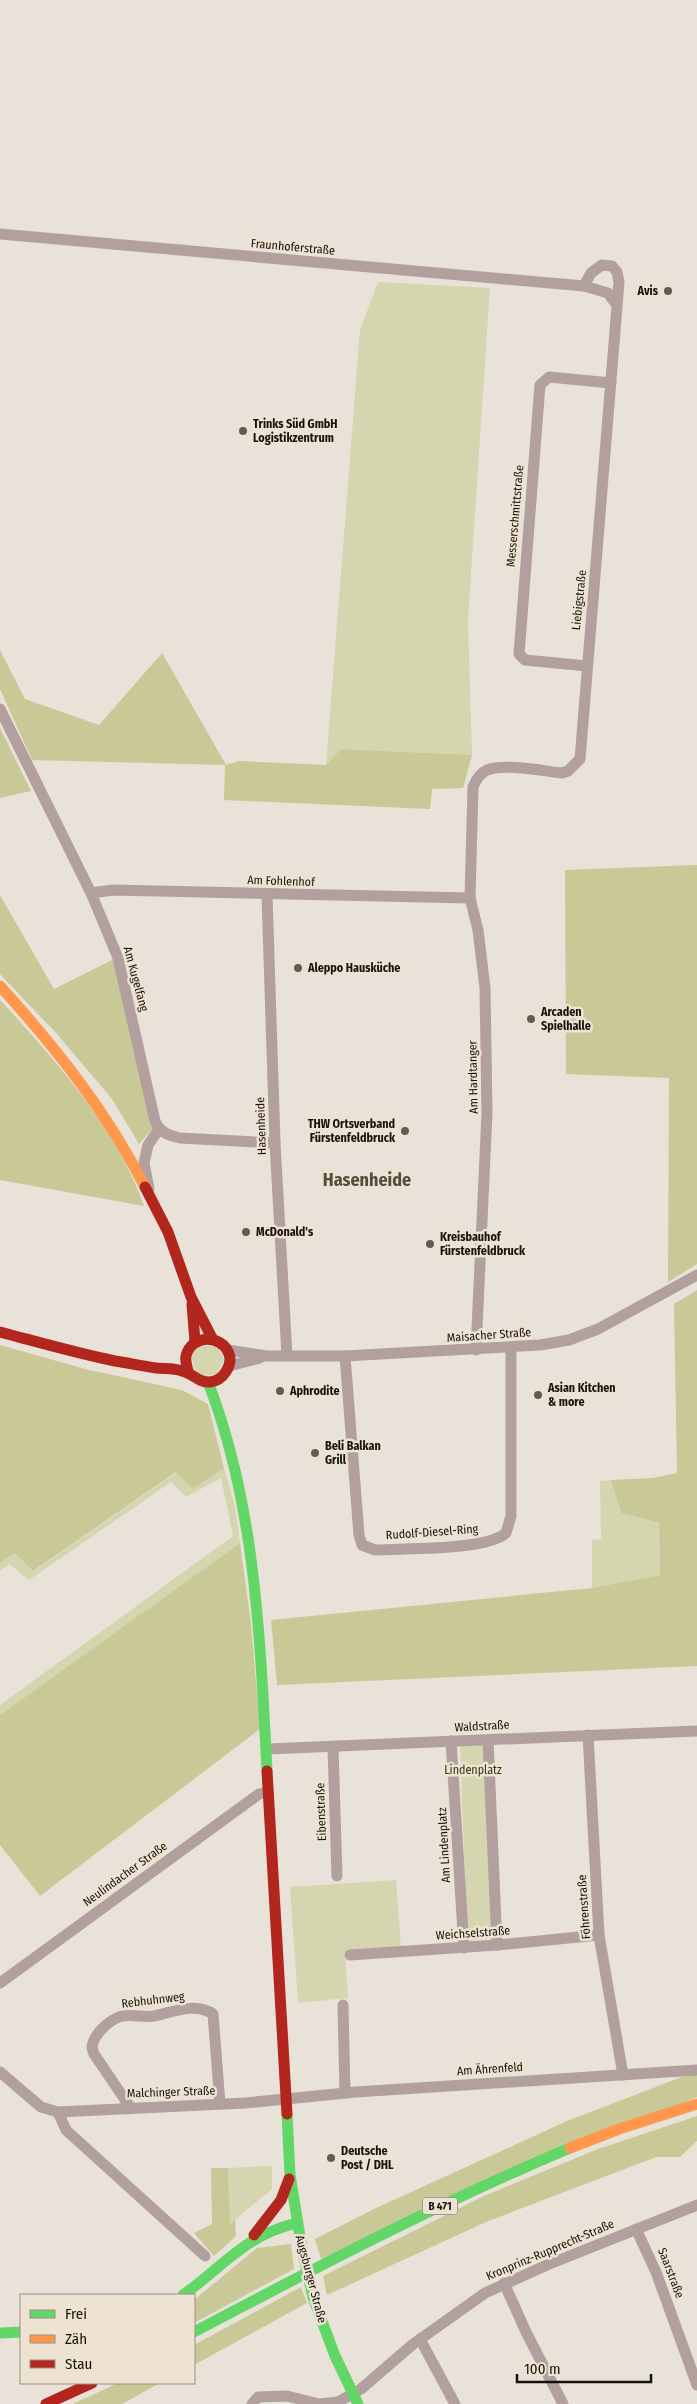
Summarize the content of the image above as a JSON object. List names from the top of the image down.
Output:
{
  "streets": {
    "main road": ["B 471", "Augsburger Straße"],
    "street": [
      "Fraunhoferstraße",
      "Messerschmittstraße",
      "Liebigstraße",
      "Am Fohlenhof",
      "Am Kugelfang",
      "Am Hardtanger",
      "Hasenheide",
      "Maisacher Straße",
      "Rudolf-Diesel-Ring",
      "Waldstraße",
      "Eibenstraße",
      "Am Lindenplatz",
      "Neulindacher Straße",
      "Föhrenstraße",
      "Weichselstraße",
      "Rebhuhnweg",
      "Am Ährenfeld",
      "Malchinger Straße",
      "Kronprinz-Rupprecht-Straße",
      "Saarstraße"
    ]
  },
  "crossings": [
    ["Fraunhoferstraße", "Liebigstraße"],
    ["Messerschmittstraße", "Liebigstraße"],
    ["Liebigstraße", "Am Hardtanger"],
    ["Am Fohlenhof", "Am Kugelfang"],
    ["Am Fohlenhof", "Am Hardtanger"],
    ["Am Fohlenhof", "Hasenheide"],
    ["Am Hardtanger", "Maisacher Straße"],
    ["Hasenheide", "Maisacher Straße"],
    ["Maisacher Straße", "Rudolf-Diesel-Ring"],
    ["Waldstraße", "Eibenstraße"],
    ["Waldstraße", "Am Lindenplatz"],
    ["Waldstraße", "Föhrenstraße"],
    ["Am Lindenplatz", "Weichselstraße"],
    ["Föhrenstraße", "Weichselstraße"],
    ["Föhrenstraße", "Am Ährenfeld"],
    ["Rebhuhnweg", "Malchinger Straße"],
    ["Am Ährenfeld", "Malchinger Straße"],
    ["Kronprinz-Rupprecht-Straße", "Saarstraße"],
    ["Kronprinz-Rupprecht-Straße", "Augsburger Straße"]
  ],
  "districts": ["Hasenheide"],
  "parks": ["Lindenplatz"],
  "places": [
    "Avis",
    "Trinks Süd GmbH Logistikzentrum",
    "Aleppo Hausküche",
    "Arcaden Spielhalle",
    "THW Ortsverband Fürstenfeldbruck",
    "McDonald's",
    "Kreisbauhof Fürstenfeldbruck",
    "Aphrodite",
    "Asian Kitchen & more",
    "Beli Balkan Grill",
    "Deutsche Post / DHL"
  ],
  "legend": ["Frei", "Zäh", "Stau"],
  "scale_bar": "100 m"
}
